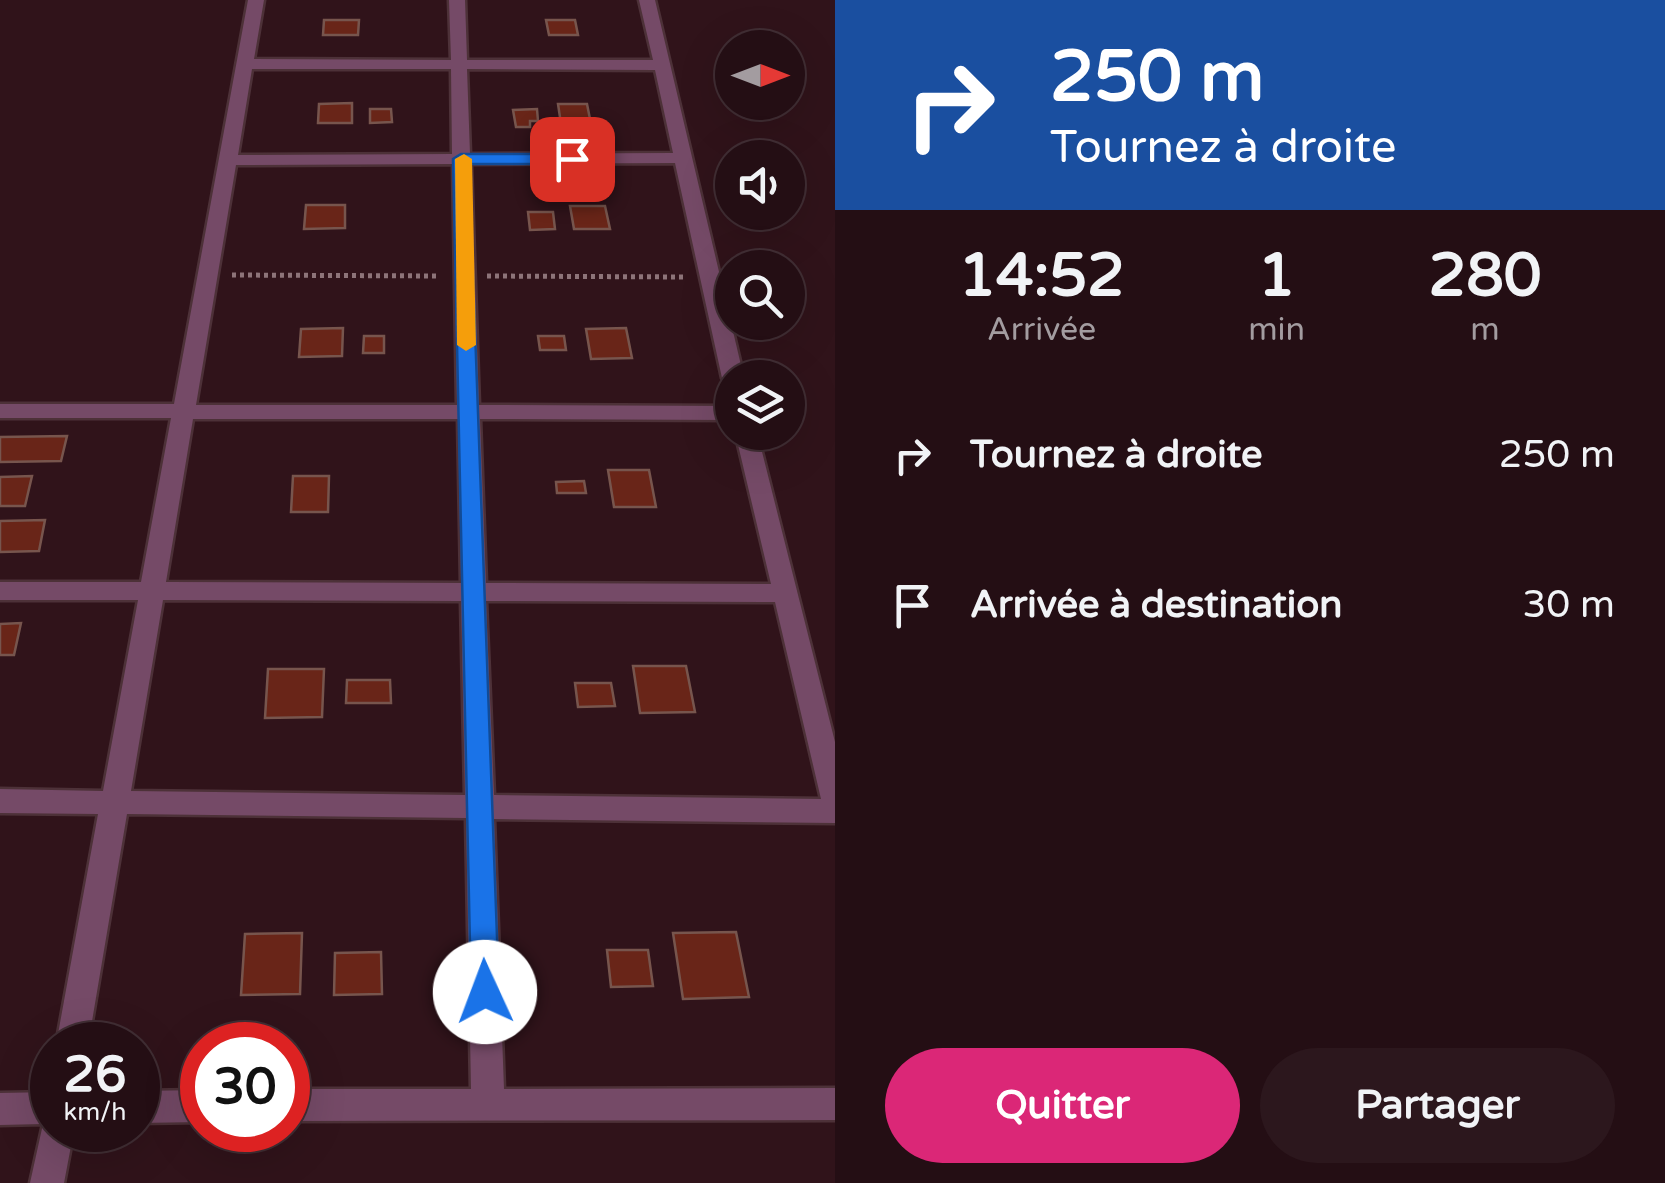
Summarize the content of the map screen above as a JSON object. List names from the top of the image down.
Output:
{
  "north": "right",
  "page": {
    "turn": ["250 m", "Tournez à droite"],
    "eta": [
      "14:52",
      "Arrivée",
      "1",
      "min",
      "280",
      "m"
    ],
    "list": [
      {
        "name": "Tournez à droite",
        "value": "250 m"
      },
      {
        "name": "Arrivée à destination",
        "value": "30 m"
      }
    ],
    "speed": "26 km/h",
    "limit": "30",
    "buttons": ["Quitter", "Partager"]
  }
}
